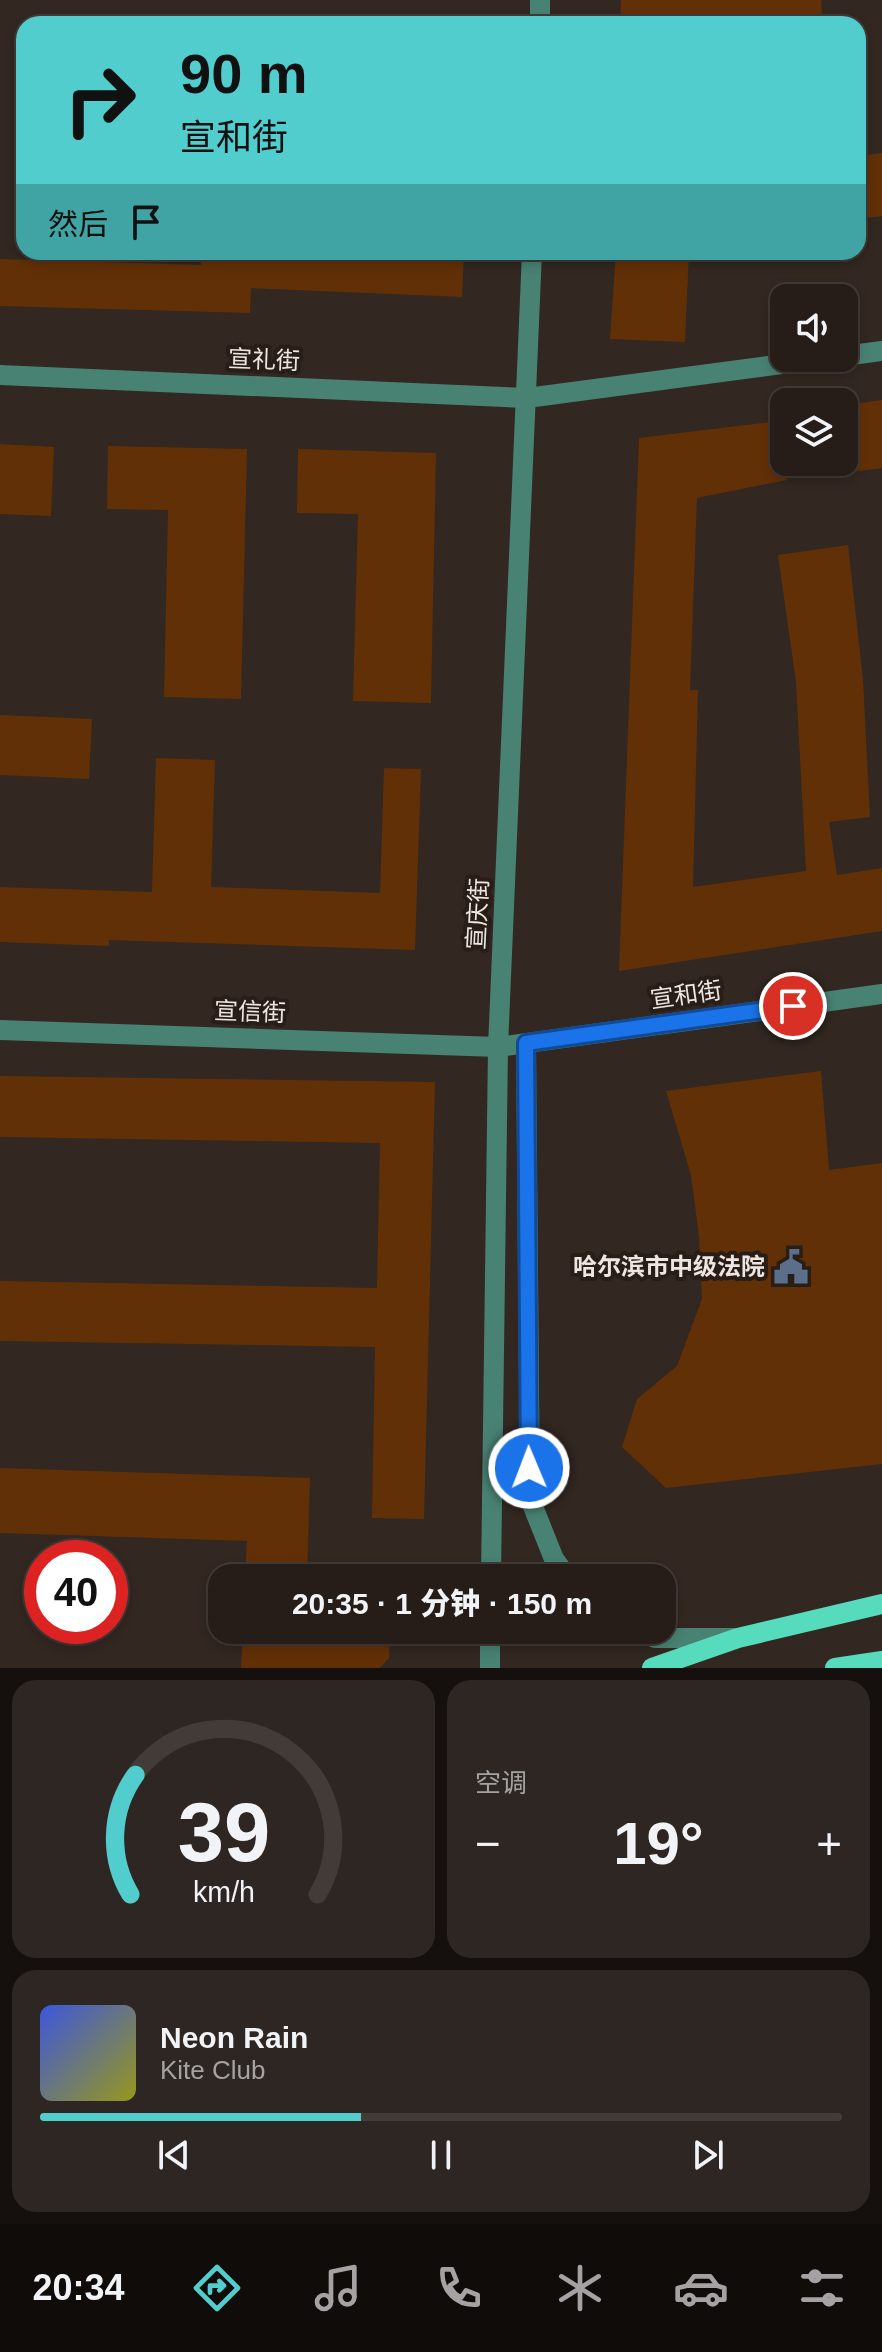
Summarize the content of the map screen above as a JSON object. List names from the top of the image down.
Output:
{
  "streets": {
    "street": [
      "宣礼街",
      "宣庆街",
      "宣和街",
      "宣信街"
    ]
  },
  "crossings": [
    ["宣礼街", "宣庆街"],
    ["宣庆街", "宣和街"],
    ["宣庆街", "宣信街"],
    ["宣和街", "宣信街"]
  ],
  "places": {
    "public building": ["哈尔滨市中级法院"]
  },
  "page": {
    "turn": ["90 m", "宣和街"],
    "then": "然后",
    "limit": "40",
    "trip": "20:35 · 1 分钟 · 150 m",
    "tile": "空调",
    "heat": ["−", "19°", "+"],
    "song": ["Neon Rain", "Kite Club"],
    "tabs": "20:34",
    "gauge": ["39", "km/h"]
  }
}
